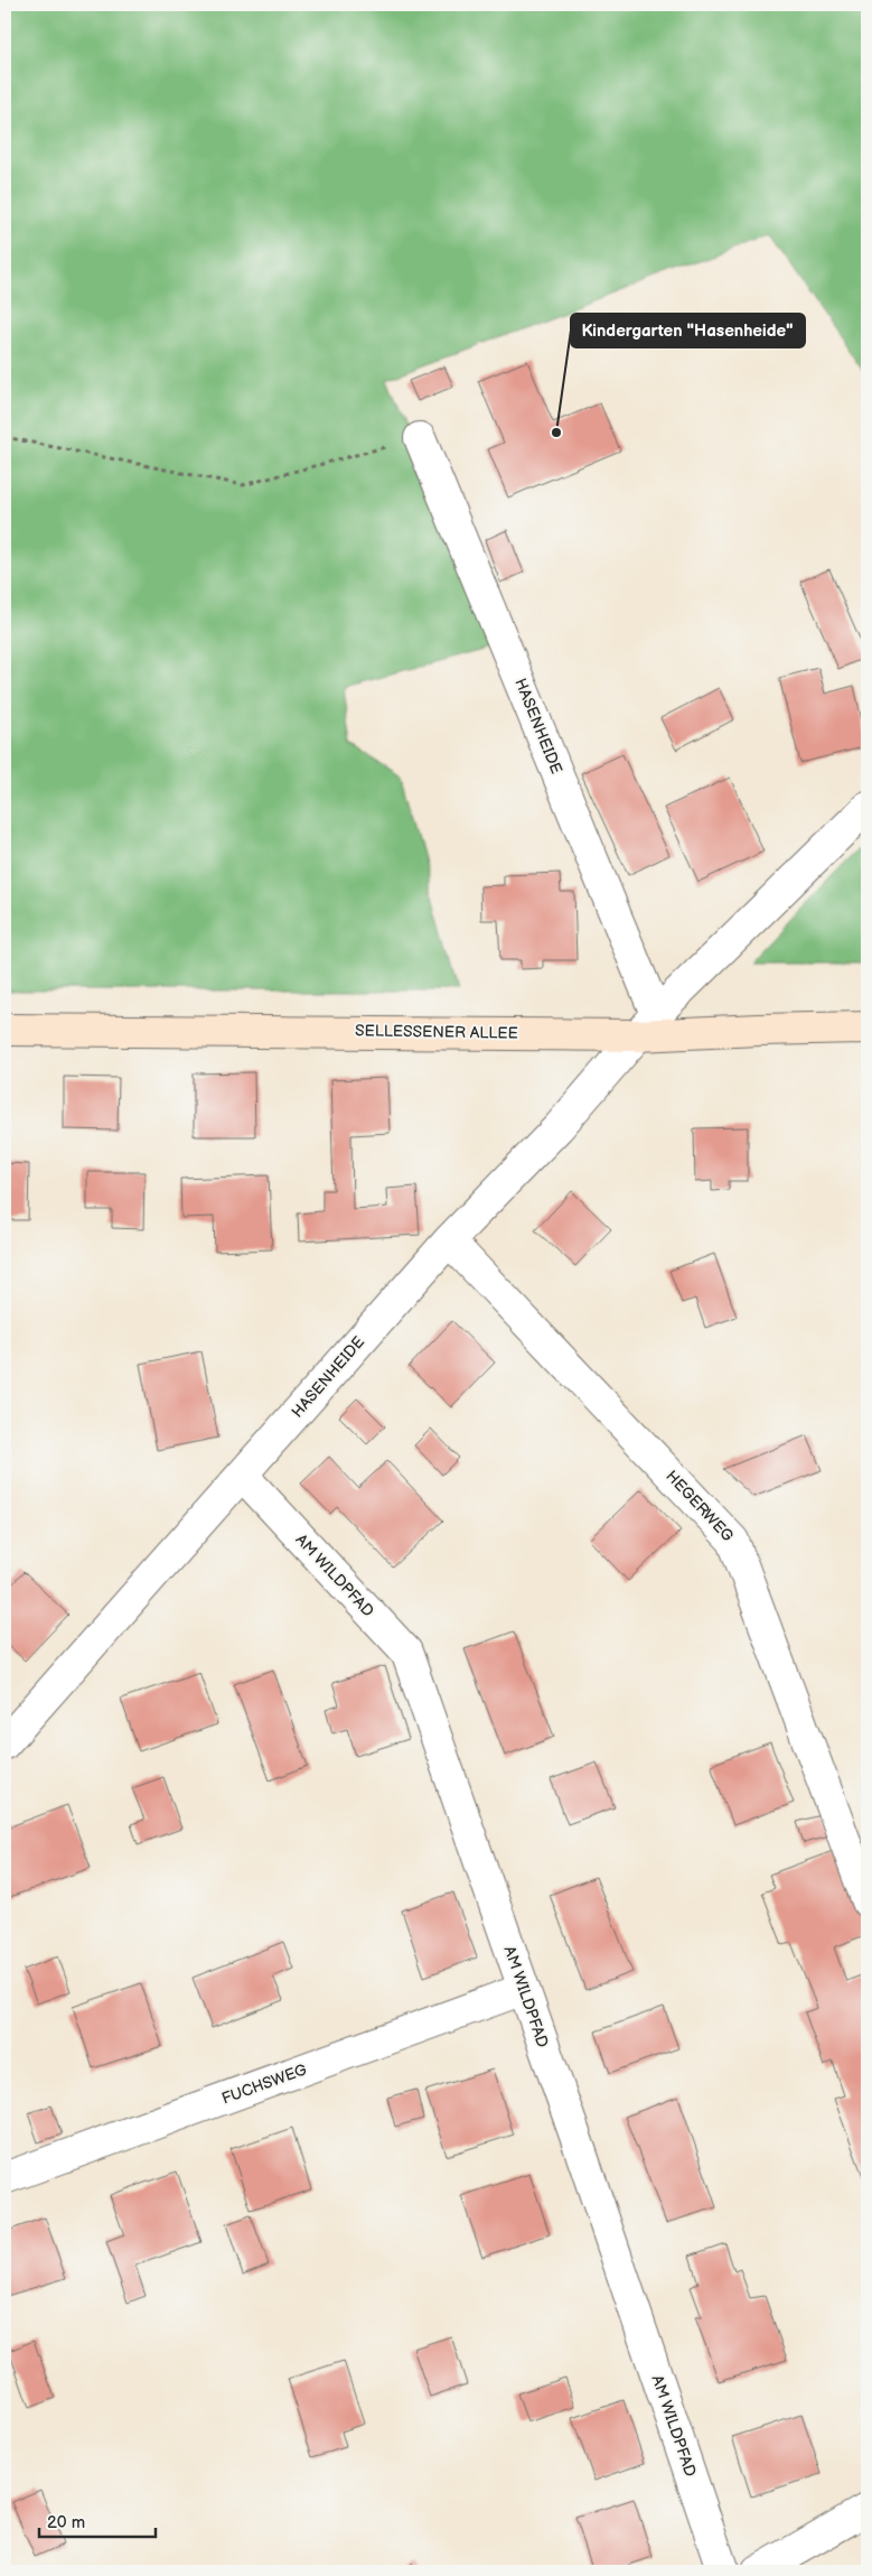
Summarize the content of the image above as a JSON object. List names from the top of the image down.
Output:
{
  "streets": {
    "main road": ["SELLESSENER ALLEE"],
    "street": [
      "HASENHEIDE",
      "HEGERWEG",
      "AM WILDPFAD",
      "FUCHSWEG"
    ]
  },
  "crossings": [
    ["HASENHEIDE", "SELLESSENER ALLEE"],
    ["HASENHEIDE", "HEGERWEG"],
    ["HASENHEIDE", "AM WILDPFAD"],
    ["AM WILDPFAD", "FUCHSWEG"]
  ],
  "places": ["Kindergarten \"Hasenheide\""],
  "scale_bar": "20 m"
}
